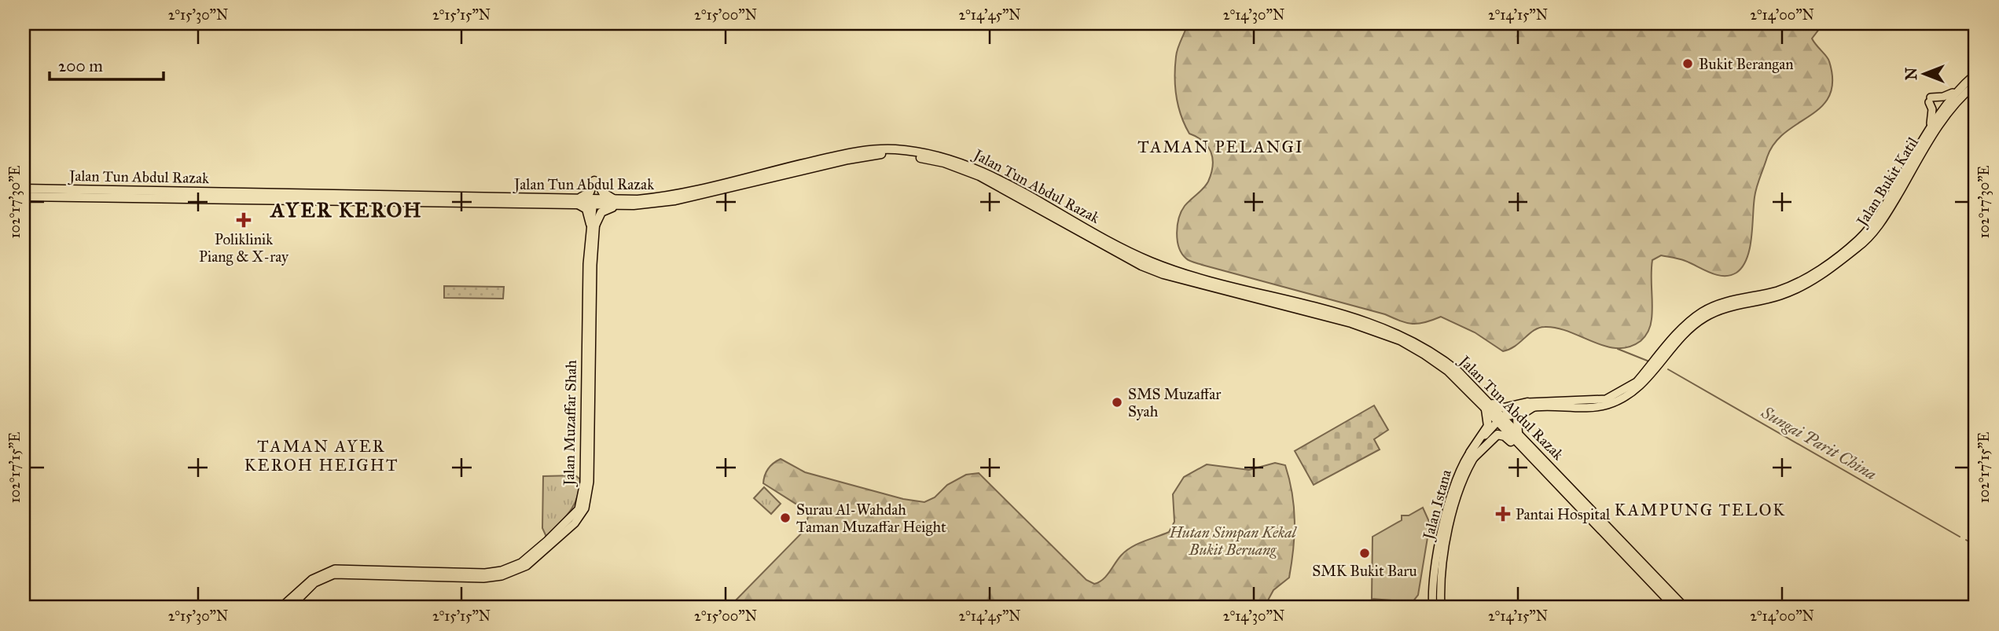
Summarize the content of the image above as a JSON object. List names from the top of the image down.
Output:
{
  "streets": {
    "highway": ["Jalan Tun Abdul Razak"],
    "main road": ["Jalan Bukit Katil", "Jalan Muzaffar Shah", "Jalan Istana"]
  },
  "crossings": [
    ["Jalan Tun Abdul Razak", "Jalan Bukit Katil"],
    ["Jalan Tun Abdul Razak", "Jalan Muzaffar Shah"],
    ["Jalan Tun Abdul Razak", "Jalan Istana"],
    ["Jalan Bukit Katil", "Jalan Istana"]
  ],
  "districts": [
    "TAMAN PELANGI",
    "AYER KEROH",
    "TAMAN AYER KEROH HEIGHT",
    "KAMPUNG TELOK"
  ],
  "water": ["Sungai Parit China"],
  "parks": ["Hutan Simpan Kekal Bukit Beruang"],
  "places": {
    "other": [
      "Bukit Berangan",
      "SMS Muzaffar Syah",
      "Surau Al-Wahdah Taman Muzaffar Height",
      "SMK Bukit Baru"
    ],
    "health": ["Poliklinik Piang & X-ray", "Pantai Hospital"]
  },
  "scale_bar": "200 m",
  "north": "left",
  "coordinates": [
    "2°15'30\"N",
    "2°15'15\"N",
    "2°15'00\"N",
    "2°14'45\"N",
    "2°14'30\"N",
    "2°14'15\"N",
    "2°14'00\"N",
    "102°17'30\"E",
    "102°17'15\"E"
  ]
}
